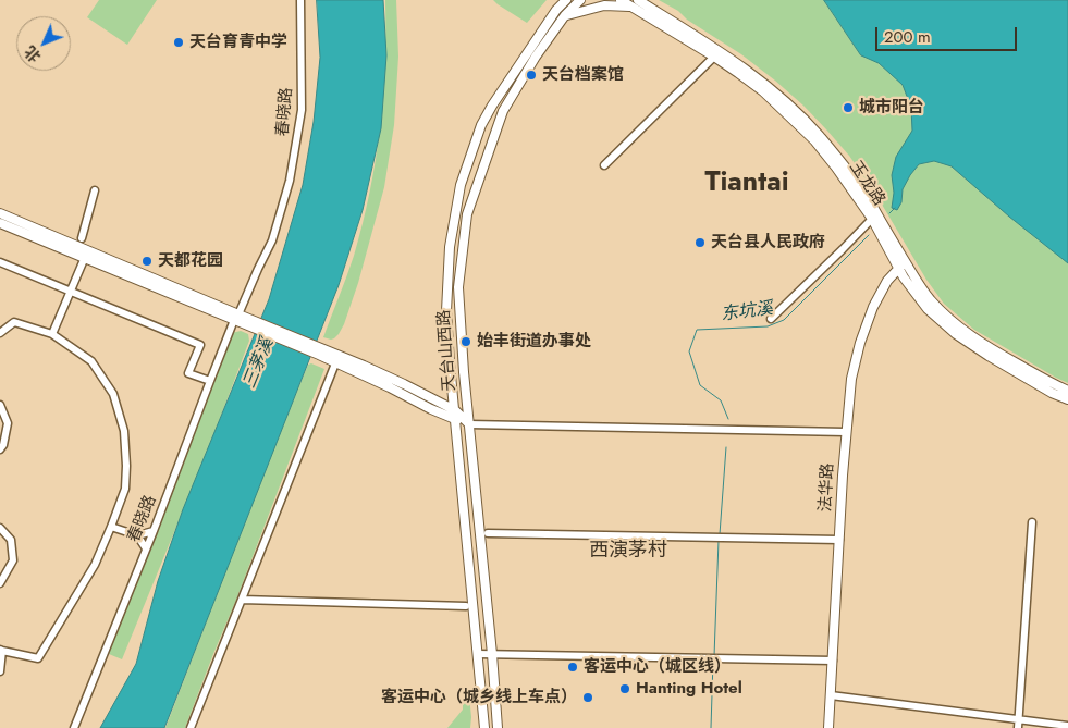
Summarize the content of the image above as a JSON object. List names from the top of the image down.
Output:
{
  "streets": {
    "main road": ["玉龙路", "天台山西路", "法华路"],
    "street": ["春晓路"]
  },
  "crossings": [
    ["玉龙路", "法华路"]
  ],
  "districts": ["Tiantai", "西演茅村"],
  "water": ["东坑溪", "三茅溪"],
  "places": [
    "天台育青中学",
    "天台档案馆",
    "城市阳台",
    "天台县人民政府",
    "天都花园",
    "始丰街道办事处",
    "客运中心（城区线）",
    "Hanting Hotel",
    "客运中心（城乡线上车点）"
  ],
  "scale_bar": "200 m",
  "north": "bottom left"
}
